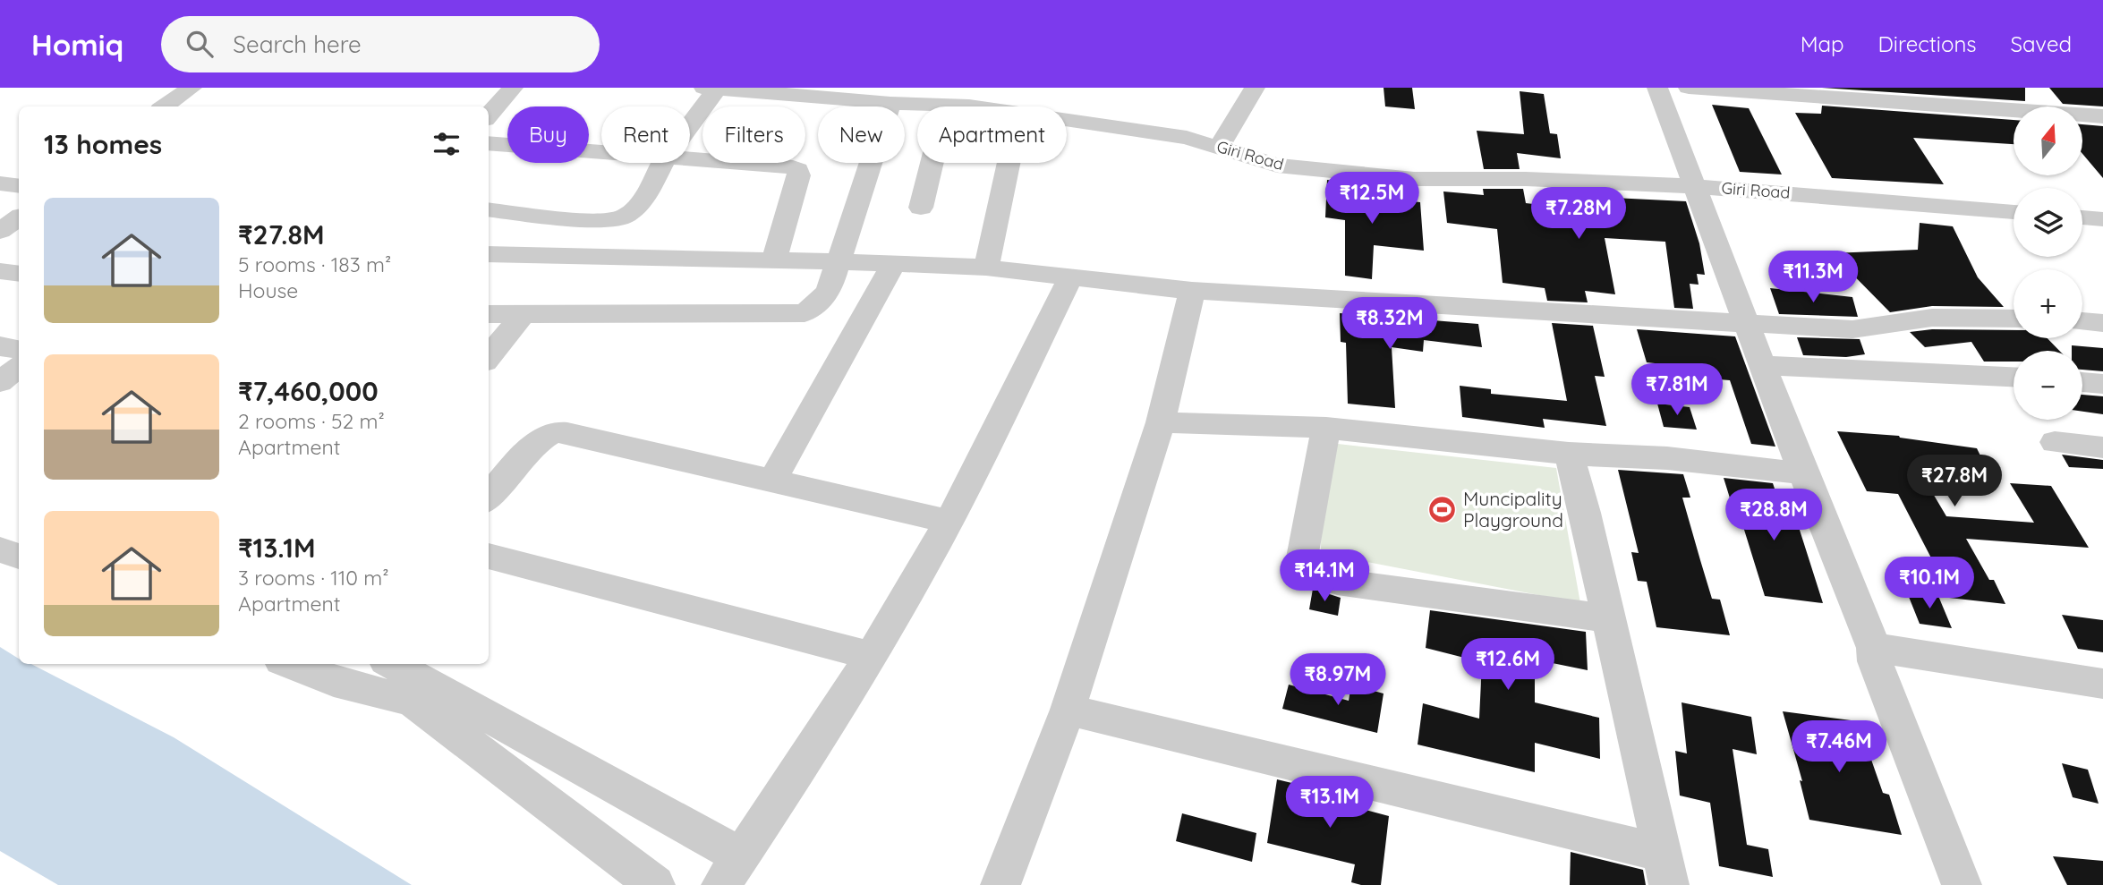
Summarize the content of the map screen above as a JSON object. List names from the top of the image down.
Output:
{
  "streets": {
    "street": ["Giri Road"]
  },
  "places": {
    "sports": ["Muncipality Playground"]
  },
  "north": "top",
  "page": {
    "header": "Homiq",
    "search": "Search here",
    "nav": ["Map", "Directions", "Saved"],
    "map_buttons": ["+", "−"],
    "chip": [
      "Buy",
      "Rent",
      "Filters",
      "New",
      "Apartment"
    ],
    "heading": "13 homes",
    "price": [
      "₹12.5M",
      "₹7.28M",
      "₹11.3M",
      "₹8.32M",
      "₹7.81M",
      "₹27.8M",
      "₹28.8M",
      "₹14.1M",
      "₹10.1M",
      "₹12.6M",
      "₹8.97M",
      "₹7.46M",
      "₹13.1M"
    ],
    "list": [
      {
        "name": "₹27.8M",
        "note": "5 rooms · 183 m² · House"
      },
      {
        "name": "₹7,460,000",
        "note": "2 rooms · 52 m² · Apartment"
      },
      {
        "name": "₹13.1M",
        "note": "3 rooms · 110 m² · Apartment"
      }
    ]
  }
}
